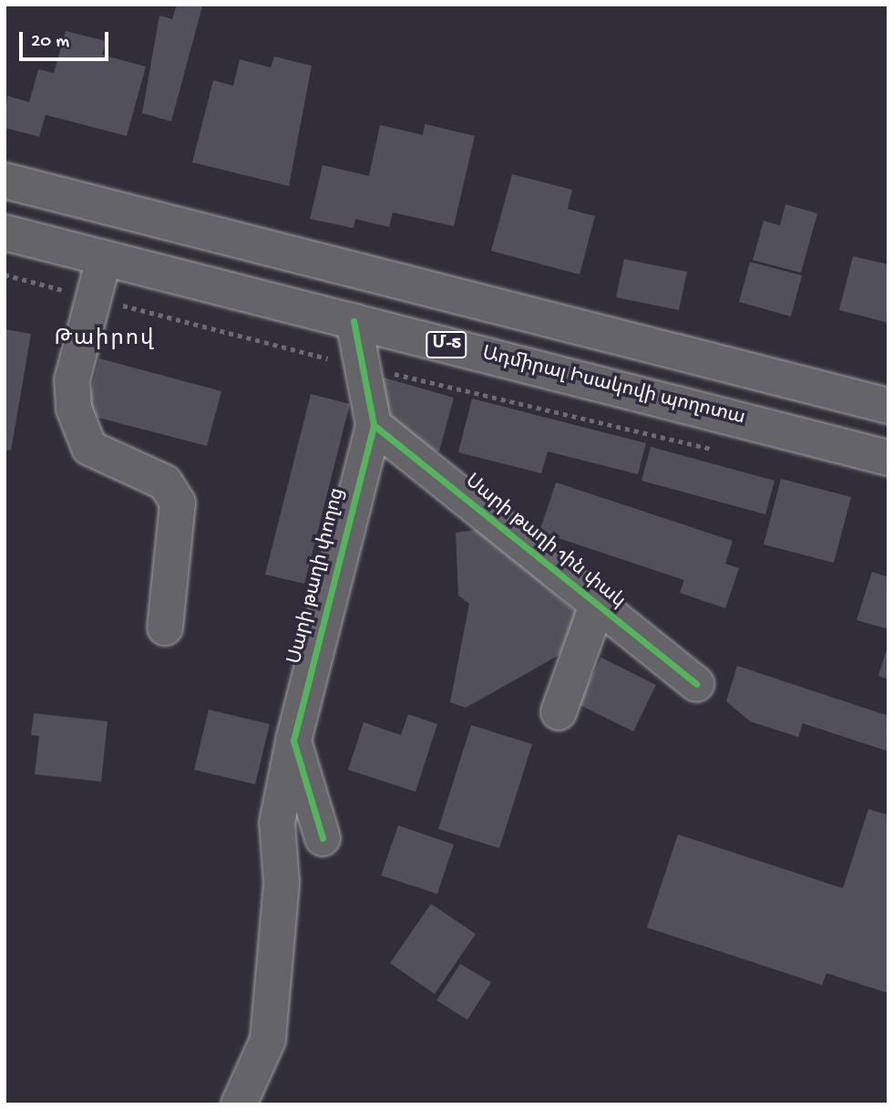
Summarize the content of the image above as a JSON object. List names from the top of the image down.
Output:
{
  "streets": {
    "main road": [
      "Մ-5",
      "Ադմիրալ Իսակովի պողոտա",
      "Սարի թաղի 1ին փակ",
      "Սարի թաղի փողոց"
    ]
  },
  "crossings": [
    ["Ադմիրալ Իսակովի պողոտա", "Սարի թաղի փողոց"],
    ["Սարի թաղի 1ին փակ", "Սարի թաղի փողոց"]
  ],
  "districts": ["Թաիրով"],
  "scale_bar": "20 m"
}
